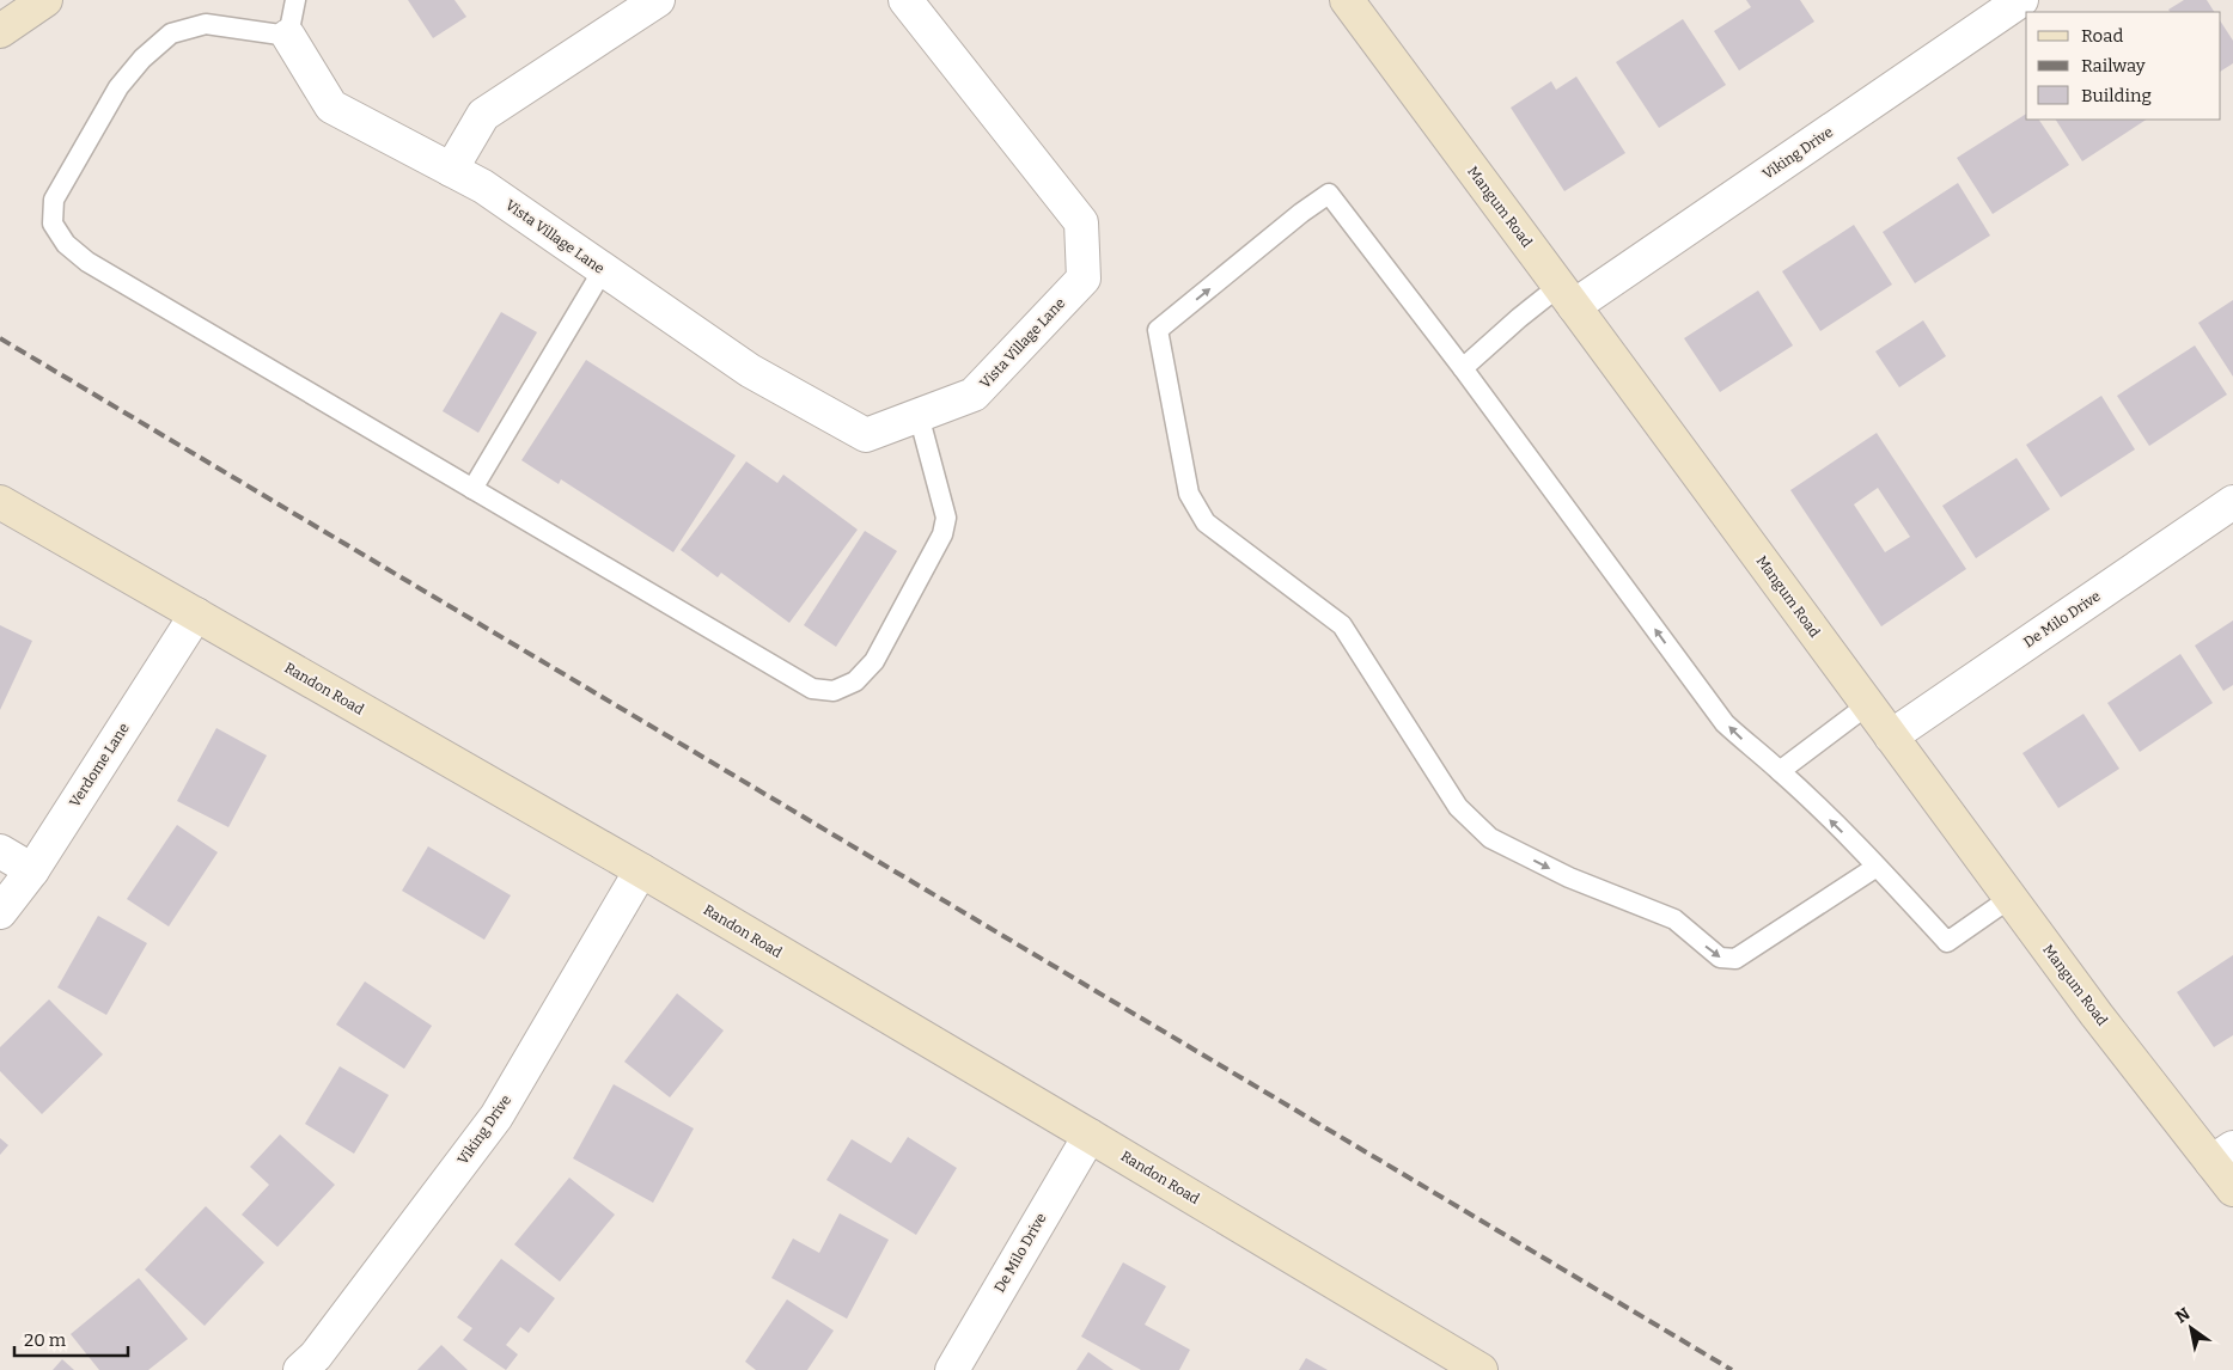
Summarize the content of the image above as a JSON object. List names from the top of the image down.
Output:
{
  "streets": {
    "street": [
      "Viking Drive",
      "Mangum Road",
      "Vista Village Lane",
      "De Milo Drive",
      "Randon Road",
      "Verdome Lane"
    ]
  },
  "crossings": [
    ["Viking Drive", "Mangum Road"],
    ["Viking Drive", "Randon Road"],
    ["Mangum Road", "De Milo Drive"],
    ["De Milo Drive", "Randon Road"],
    ["Randon Road", "Verdome Lane"]
  ],
  "legend": ["Road", "Railway", "Building"],
  "scale_bar": "20 m",
  "north": "top left"
}
